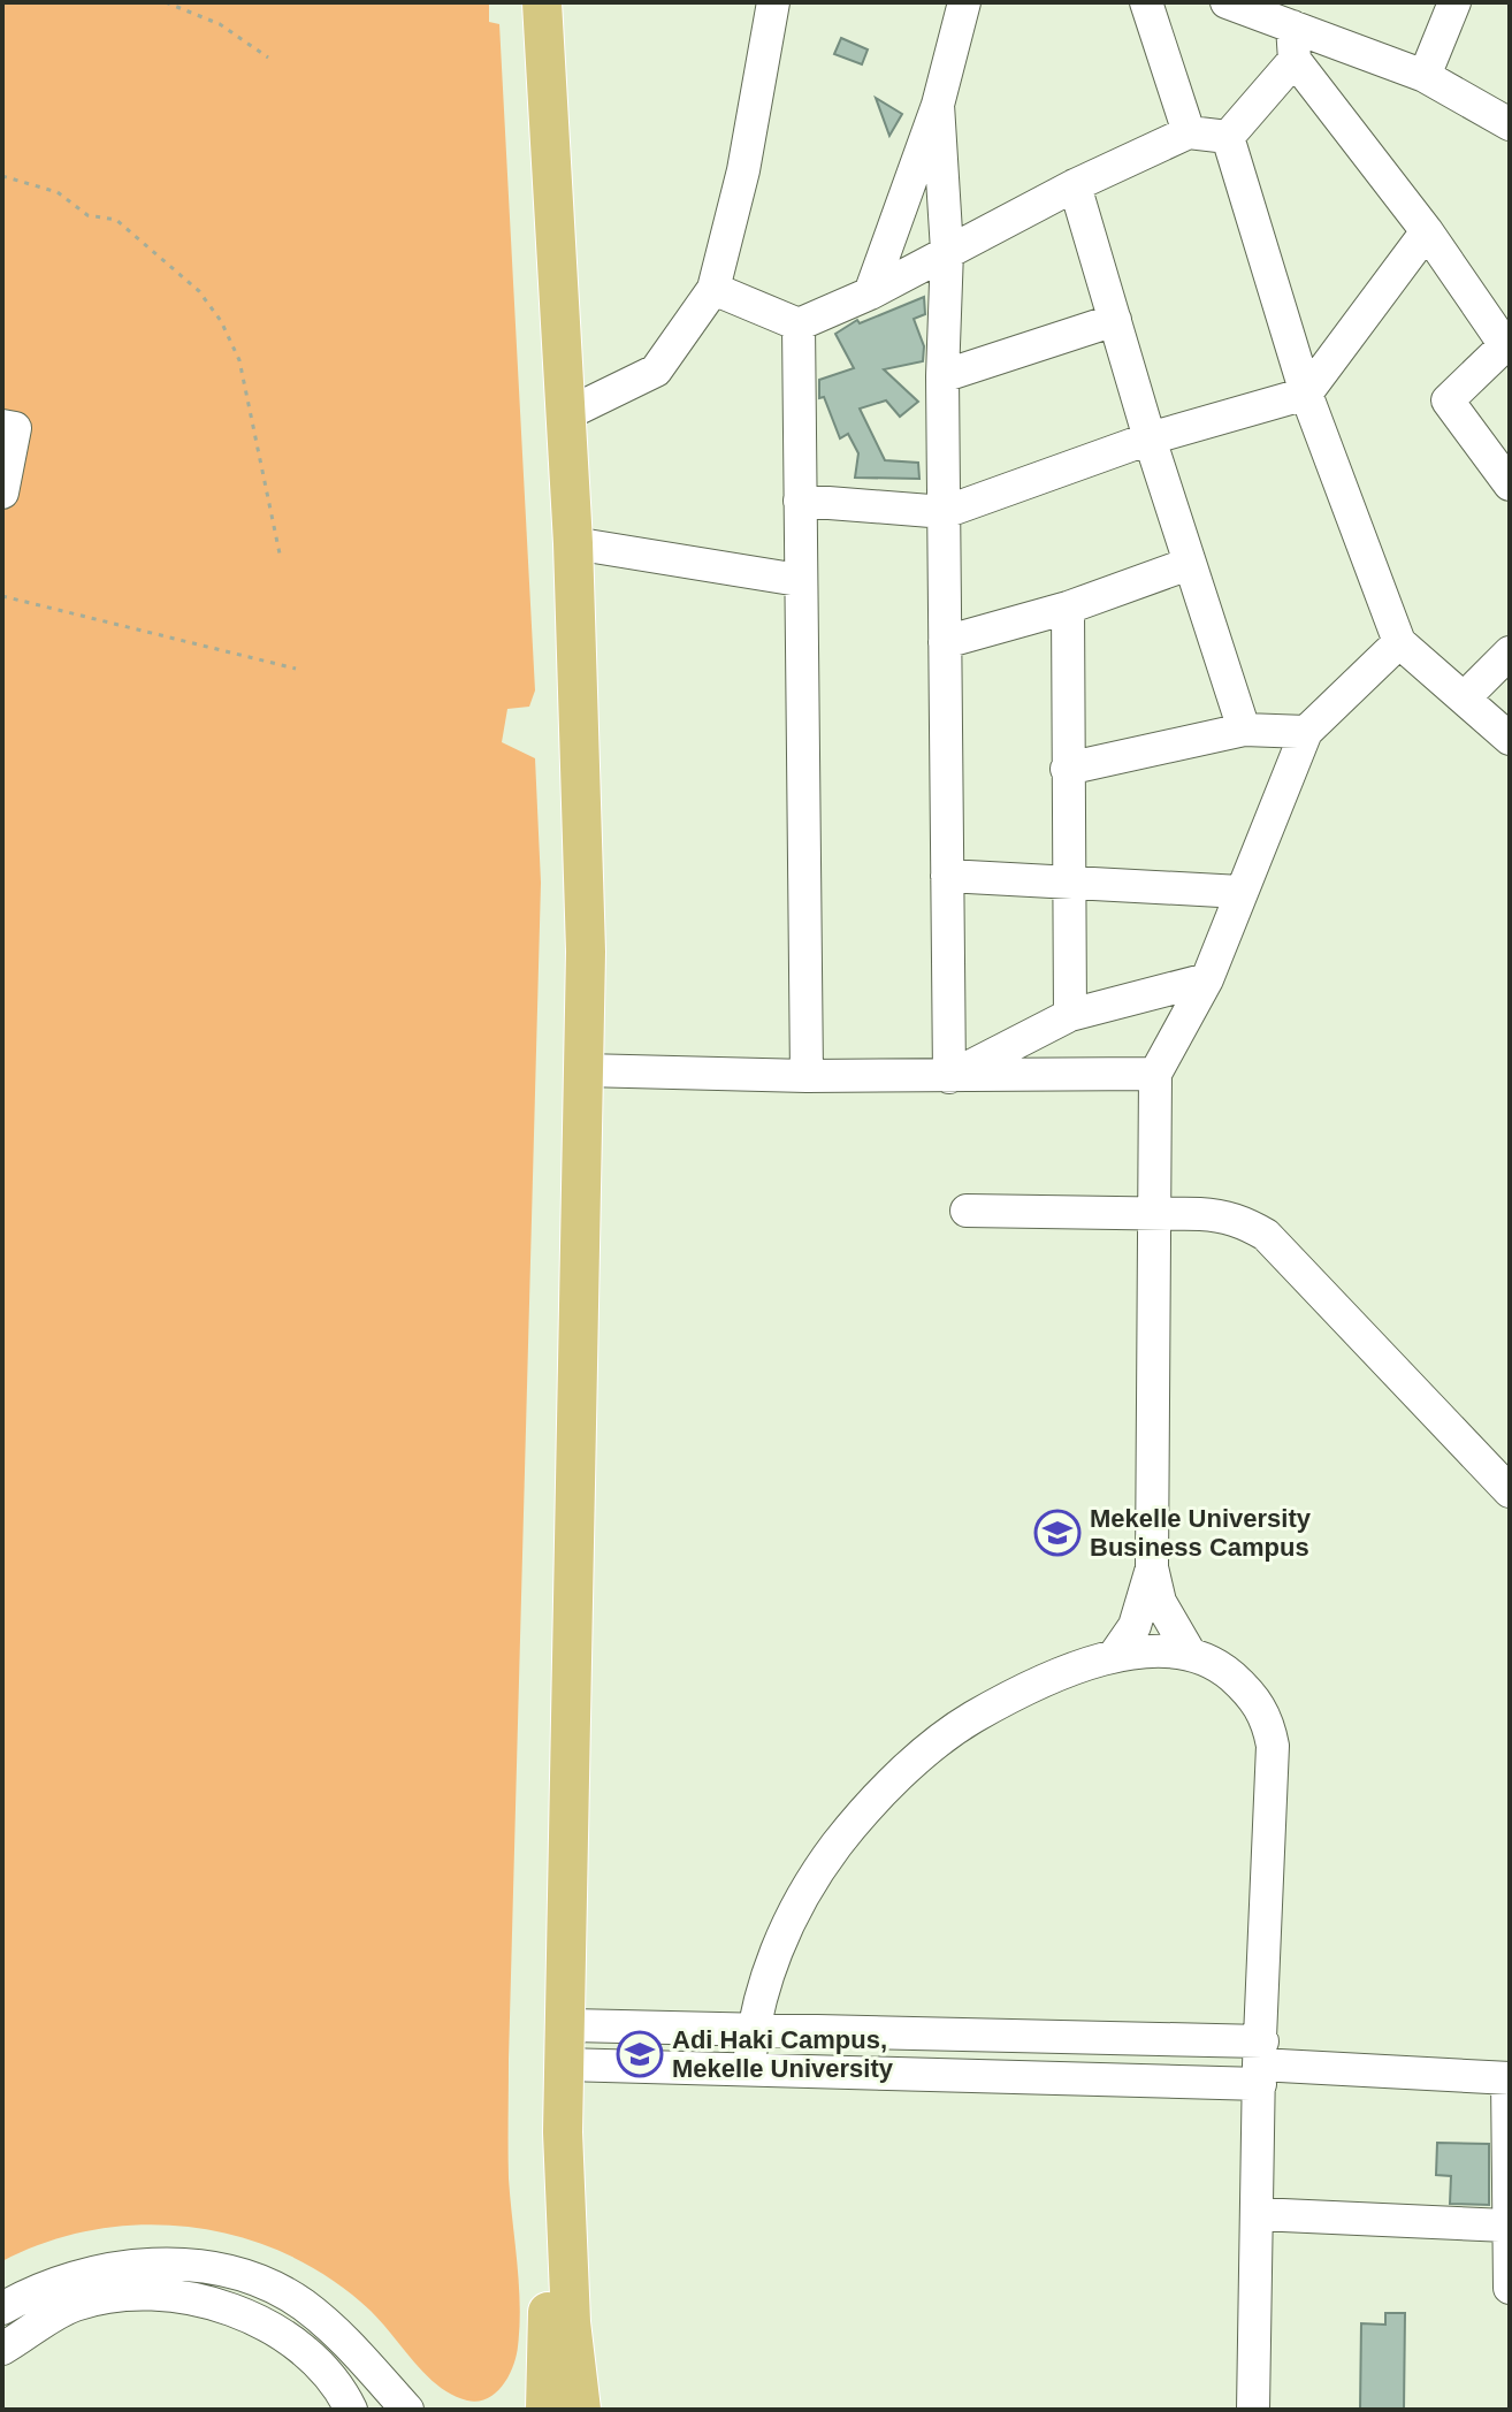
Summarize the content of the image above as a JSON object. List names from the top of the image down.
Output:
{
  "places": {
    "school or university": ["Mekelle University Business Campus", "Adi Haki Campus, Mekelle University"]
  }
}
